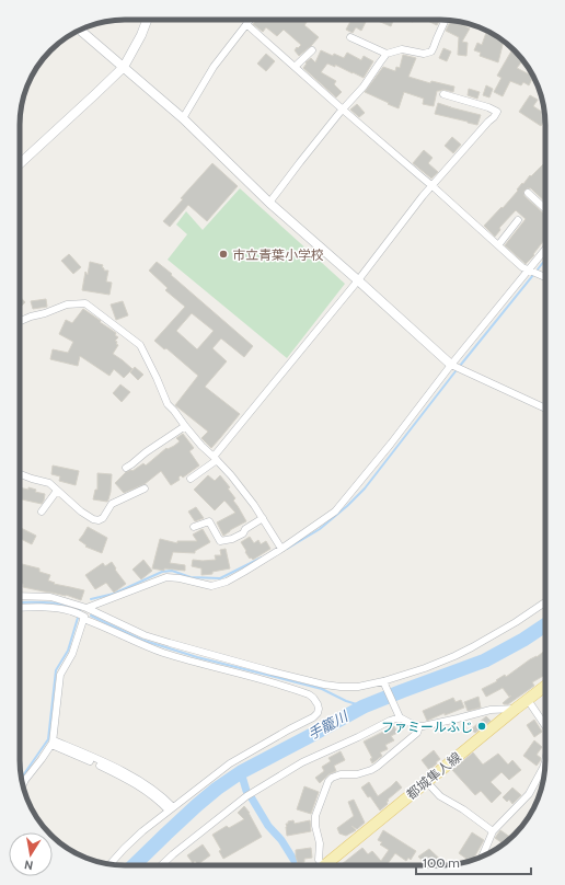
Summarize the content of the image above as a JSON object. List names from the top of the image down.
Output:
{
  "streets": {
    "main road": ["都城隼人線"]
  },
  "water": ["手籠川"],
  "places": ["市立青葉小学校", "ファミールふじ"],
  "scale_bar": "100 m",
  "north": "bottom"
}
